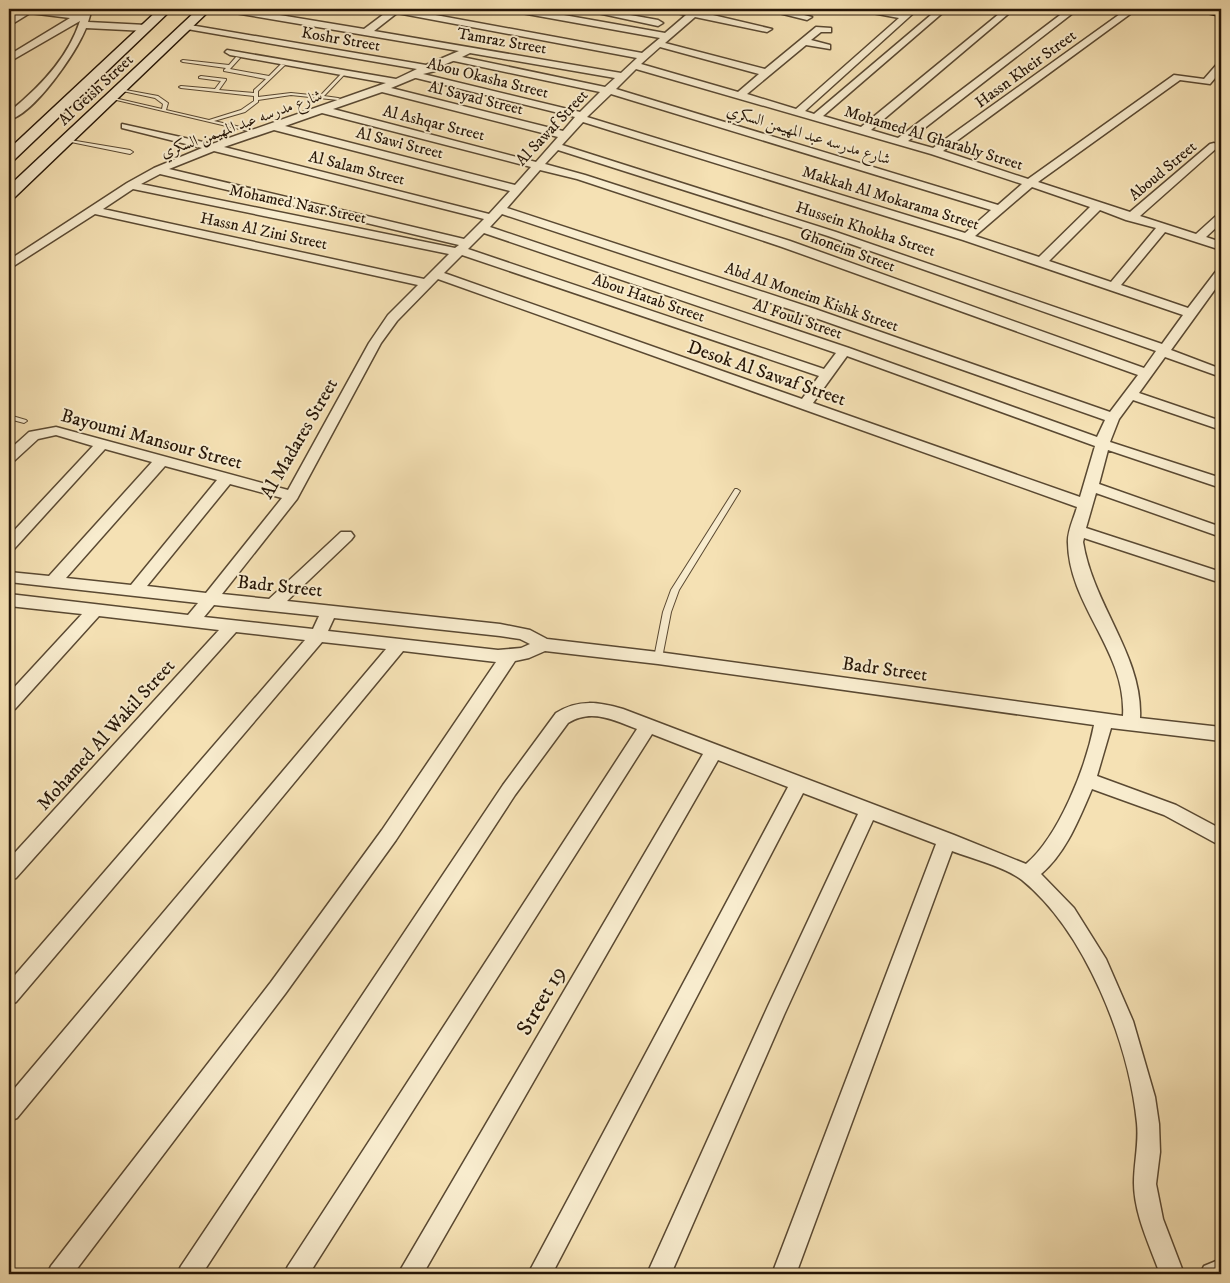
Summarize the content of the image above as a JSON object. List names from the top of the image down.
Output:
{
  "streets": {
    "main road": ["Al Geish Street"],
    "street": [
      "Koshr Street",
      "Tamraz Street",
      "Hassn Kheir Street",
      "Abou Okasha Street",
      "Al Sayad Street",
      "Al Ashqar Street",
      "شارع مدرسه عبد المهيمن السكري",
      "Al Sawaf Street",
      "Mohamed Al Gharably Street",
      "Al Sawi Street",
      "Al Salam Street",
      "Aboud Street",
      "Makkah Al Mokarama Street",
      "Mohamed Nasr Street",
      "Hussein Khokha Street",
      "Hassn Al Zini Street",
      "Ghoneim Street",
      "Abd Al Moneim Kishk Street",
      "Abou Hatab Street",
      "Al Fouli Street",
      "Desok Al Sawaf Street",
      "Bayoumi Mansour Street",
      "Al Madares Street",
      "Badr Street",
      "Mohamed Al Wakil Street",
      "Street 19"
    ]
  },
  "crossings": [
    ["Koshr Street", "Al Geish Street"],
    ["Koshr Street", "شارع مدرسه عبد المهيمن السكري"],
    ["Tamraz Street", "شارع مدرسه عبد المهيمن السكري"],
    ["Tamraz Street", "Al Sawaf Street"],
    ["Hassn Kheir Street", "Mohamed Al Gharably Street"],
    ["Abou Okasha Street", "شارع مدرسه عبد المهيمن السكري"],
    ["Abou Okasha Street", "Al Sawaf Street"],
    ["Abou Okasha Street", "Makkah Al Mokarama Street"],
    ["Al Sayad Street", "شارع مدرسه عبد المهيمن السكري"],
    ["Al Sayad Street", "Al Sawaf Street"],
    ["Al Ashqar Street", "شارع مدرسه عبد المهيمن السكري"],
    ["Al Ashqar Street", "Al Sawaf Street"],
    ["Al Ashqar Street", "Ghoneim Street"],
    ["شارع مدرسه عبد المهيمن السكري", "Al Sawaf Street"],
    ["شارع مدرسه عبد المهيمن السكري", "Al Sawi Street"],
    ["شارع مدرسه عبد المهيمن السكري", "Al Salam Street"],
    ["شارع مدرسه عبد المهيمن السكري", "Mohamed Nasr Street"],
    ["شارع مدرسه عبد المهيمن السكري", "Hassn Al Zini Street"],
    ["Al Sawaf Street", "Mohamed Al Gharably Street"],
    ["Al Sawaf Street", "Al Sawi Street"],
    ["Al Sawaf Street", "Al Salam Street"],
    ["Al Sawaf Street", "Makkah Al Mokarama Street"],
    ["Al Sawaf Street", "Mohamed Nasr Street"],
    ["Al Sawaf Street", "Hussein Khokha Street"],
    ["Al Sawaf Street", "Hassn Al Zini Street"],
    ["Al Sawaf Street", "Ghoneim Street"],
    ["Al Sawaf Street", "Abd Al Moneim Kishk Street"],
    ["Al Sawaf Street", "Abou Hatab Street"],
    ["Al Sawaf Street", "Al Fouli Street"],
    ["Al Sawaf Street", "Desok Al Sawaf Street"],
    ["Al Sawaf Street", "Al Madares Street"],
    ["Mohamed Al Gharably Street", "Aboud Street"],
    ["Al Salam Street", "Abd Al Moneim Kishk Street"],
    ["Mohamed Nasr Street", "Abou Hatab Street"],
    ["Hassn Al Zini Street", "Desok Al Sawaf Street"],
    ["Hassn Al Zini Street", "Al Madares Street"],
    ["Desok Al Sawaf Street", "Al Madares Street"],
    ["Bayoumi Mansour Street", "Al Madares Street"],
    ["Al Madares Street", "Badr Street"],
    ["Badr Street", "Mohamed Al Wakil Street"]
  ]
}
